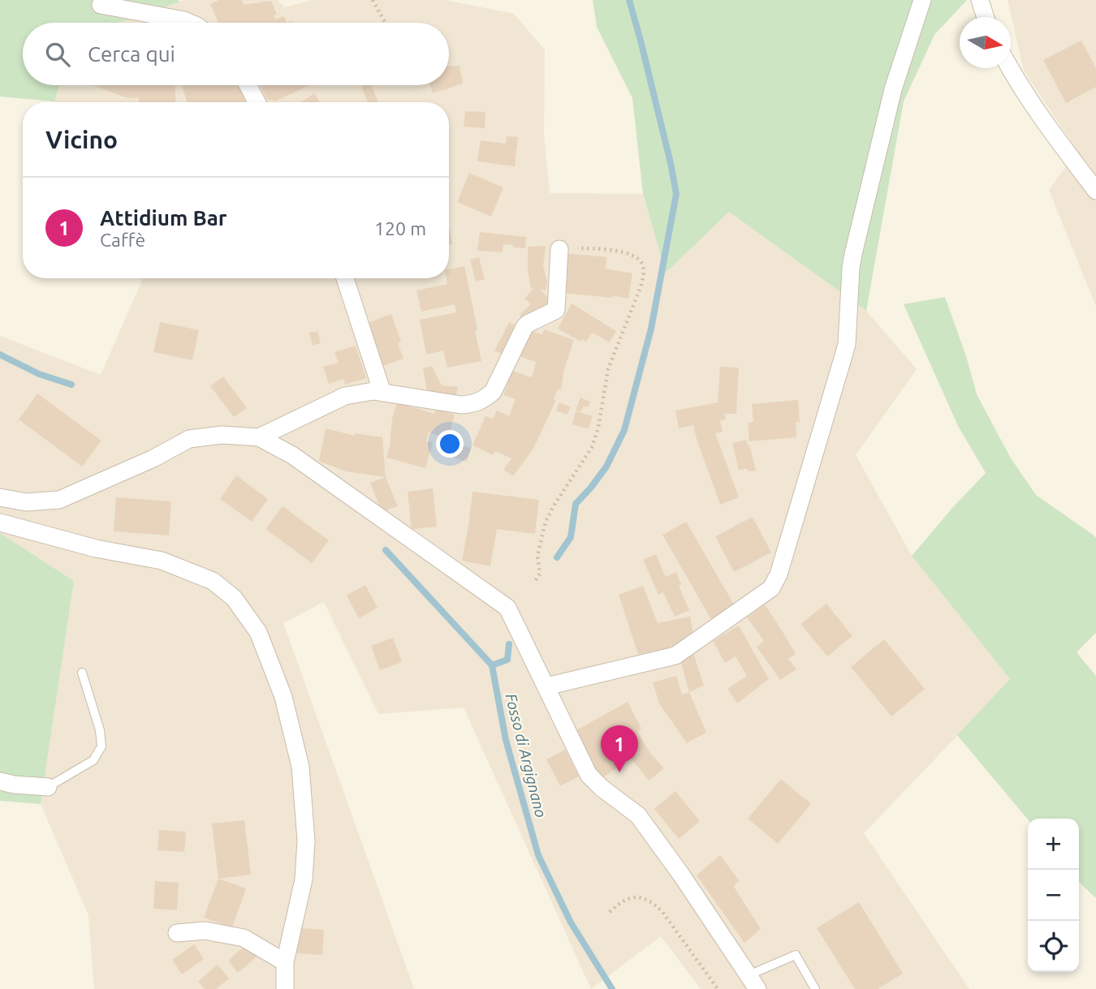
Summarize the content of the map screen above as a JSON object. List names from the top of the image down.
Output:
{
  "water": ["Fosso di Argignano"],
  "north": "right",
  "page": {
    "search": "Cerca qui",
    "heading": "Vicino",
    "list": [
      {
        "mark": "1",
        "name": "Attidium Bar",
        "note": "Caffè",
        "value": "120 m"
      }
    ],
    "pins": "1",
    "map_buttons": ["+", "−"]
  }
}
